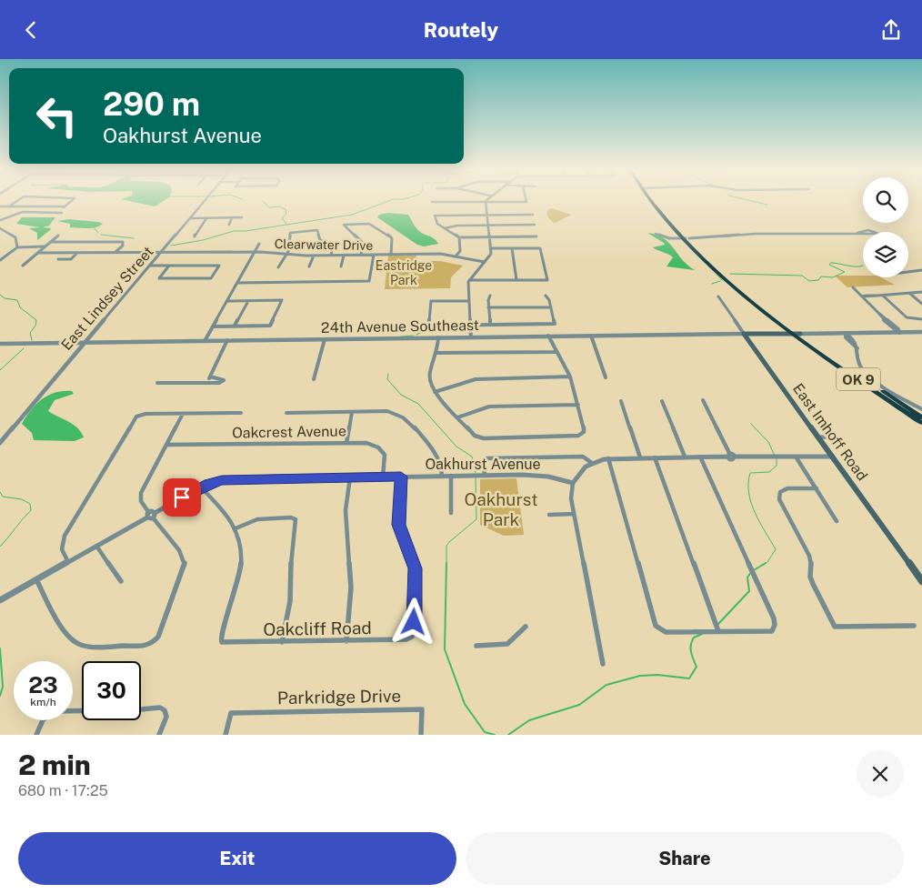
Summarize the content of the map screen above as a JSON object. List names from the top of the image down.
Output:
{
  "streets": {
    "highway": ["OK 9"],
    "main road": ["24th Avenue Southeast", "East Imhoff Road"],
    "street": [
      "Clearwater Drive",
      "East Lindsey Street",
      "Oakcrest Avenue",
      "Oakhurst Avenue",
      "Oakcliff Road",
      "Parkridge Drive"
    ]
  },
  "crossings": [
    ["Clearwater Drive", "East Lindsey Street"],
    ["East Lindsey Street", "24th Avenue Southeast"],
    ["24th Avenue Southeast", "OK 9"],
    ["24th Avenue Southeast", "East Imhoff Road"],
    ["Oakcrest Avenue", "Oakhurst Avenue"]
  ],
  "parks": ["Eastridge Park", "Oakhurst Park"],
  "page": {
    "header": "Routely",
    "turn": ["290 m", "Oakhurst Avenue"],
    "speed": "23 km/h",
    "limit": "30",
    "heading": ["2 min", "680 m · 17:25"],
    "buttons": ["Exit", "Share"]
  }
}
